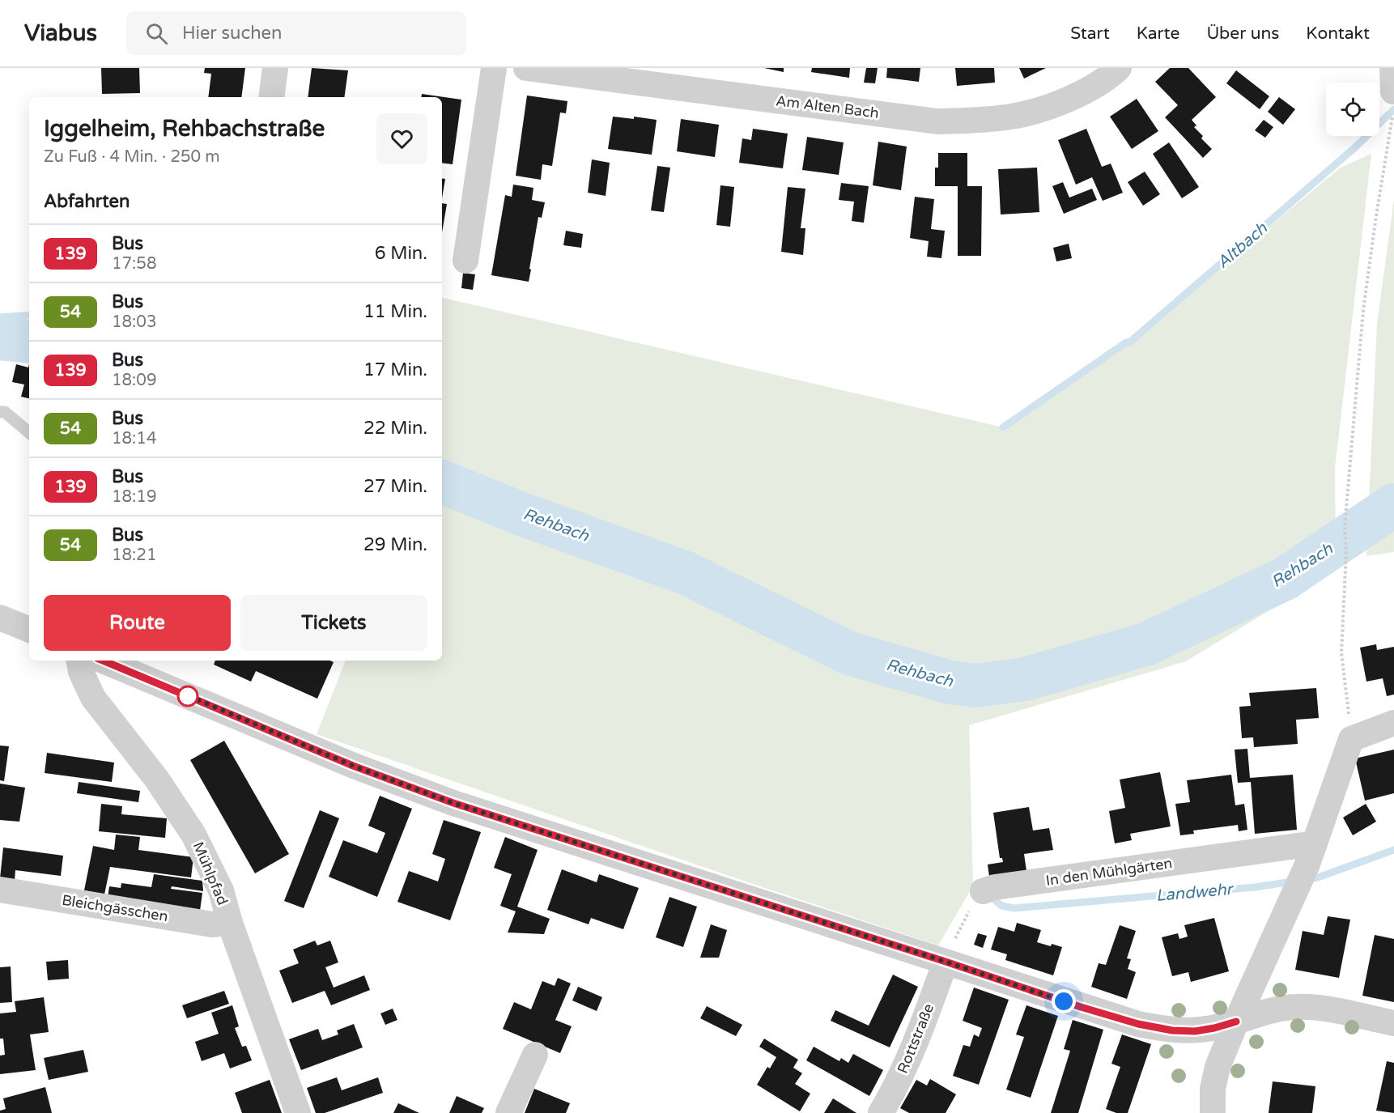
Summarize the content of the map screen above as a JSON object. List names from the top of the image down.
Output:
{
  "streets": {
    "street": [
      "Am Alten Bach",
      "In den Mühlgärten",
      "Mühlpfad",
      "Bleichgässchen",
      "Rottstraße"
    ]
  },
  "crossings": [
    ["Mühlpfad", "Bleichgässchen"]
  ],
  "water": ["Altbach", "Rehbach", "Landwehr"],
  "lines": ["bus line 139"],
  "page": {
    "header": "Viabus",
    "search": "Hier suchen",
    "nav": [
      "Start",
      "Karte",
      "Über uns",
      "Kontakt"
    ],
    "heading": [
      ["Iggelheim, Rehbachstraße", "Zu Fuß · 4 Min. · 250 m"],
      "Abfahrten"
    ],
    "list": [
      {
        "mark": "139",
        "name": "Bus",
        "note": "17:58",
        "value": "6 Min."
      },
      {
        "mark": "54",
        "name": "Bus",
        "note": "18:03",
        "value": "11 Min."
      },
      {
        "mark": "139",
        "name": "Bus",
        "note": "18:09",
        "value": "17 Min."
      },
      {
        "mark": "54",
        "name": "Bus",
        "note": "18:14",
        "value": "22 Min."
      },
      {
        "mark": "139",
        "name": "Bus",
        "note": "18:19",
        "value": "27 Min."
      },
      {
        "mark": "54",
        "name": "Bus",
        "note": "18:21",
        "value": "29 Min."
      }
    ],
    "buttons": ["Route", "Tickets"]
  }
}
